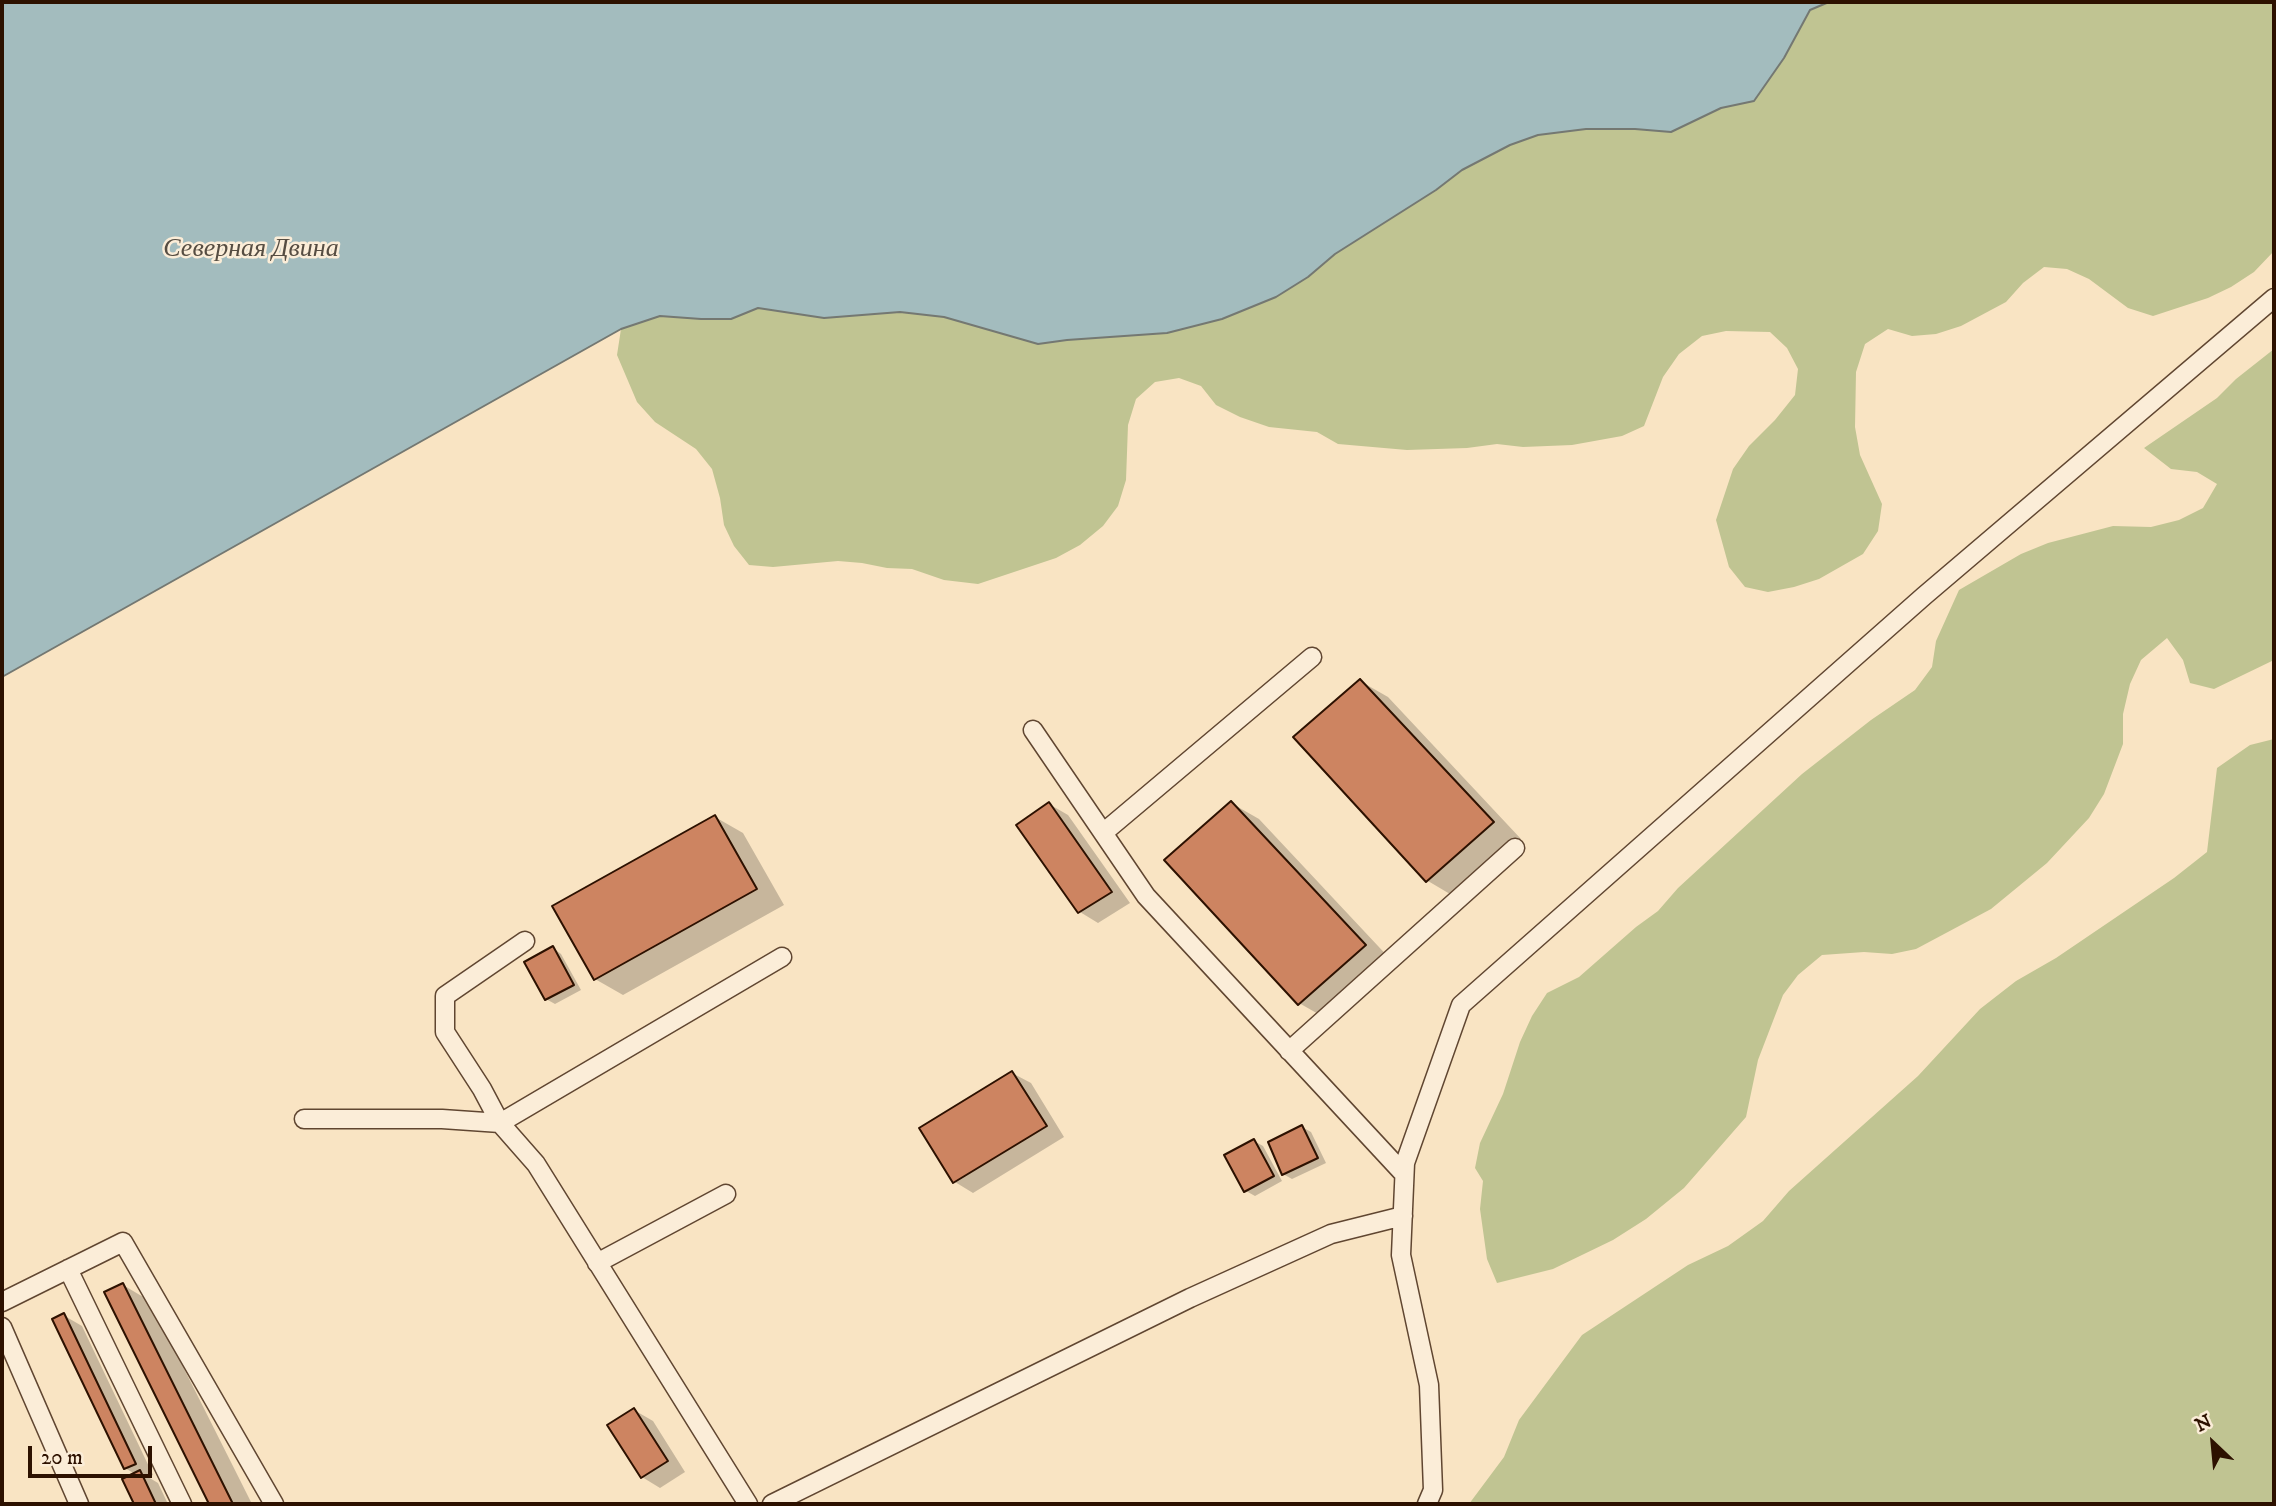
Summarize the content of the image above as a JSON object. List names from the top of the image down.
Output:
{
  "water": ["Северная Двина"],
  "scale_bar": "20 m",
  "north": "top left"
}
